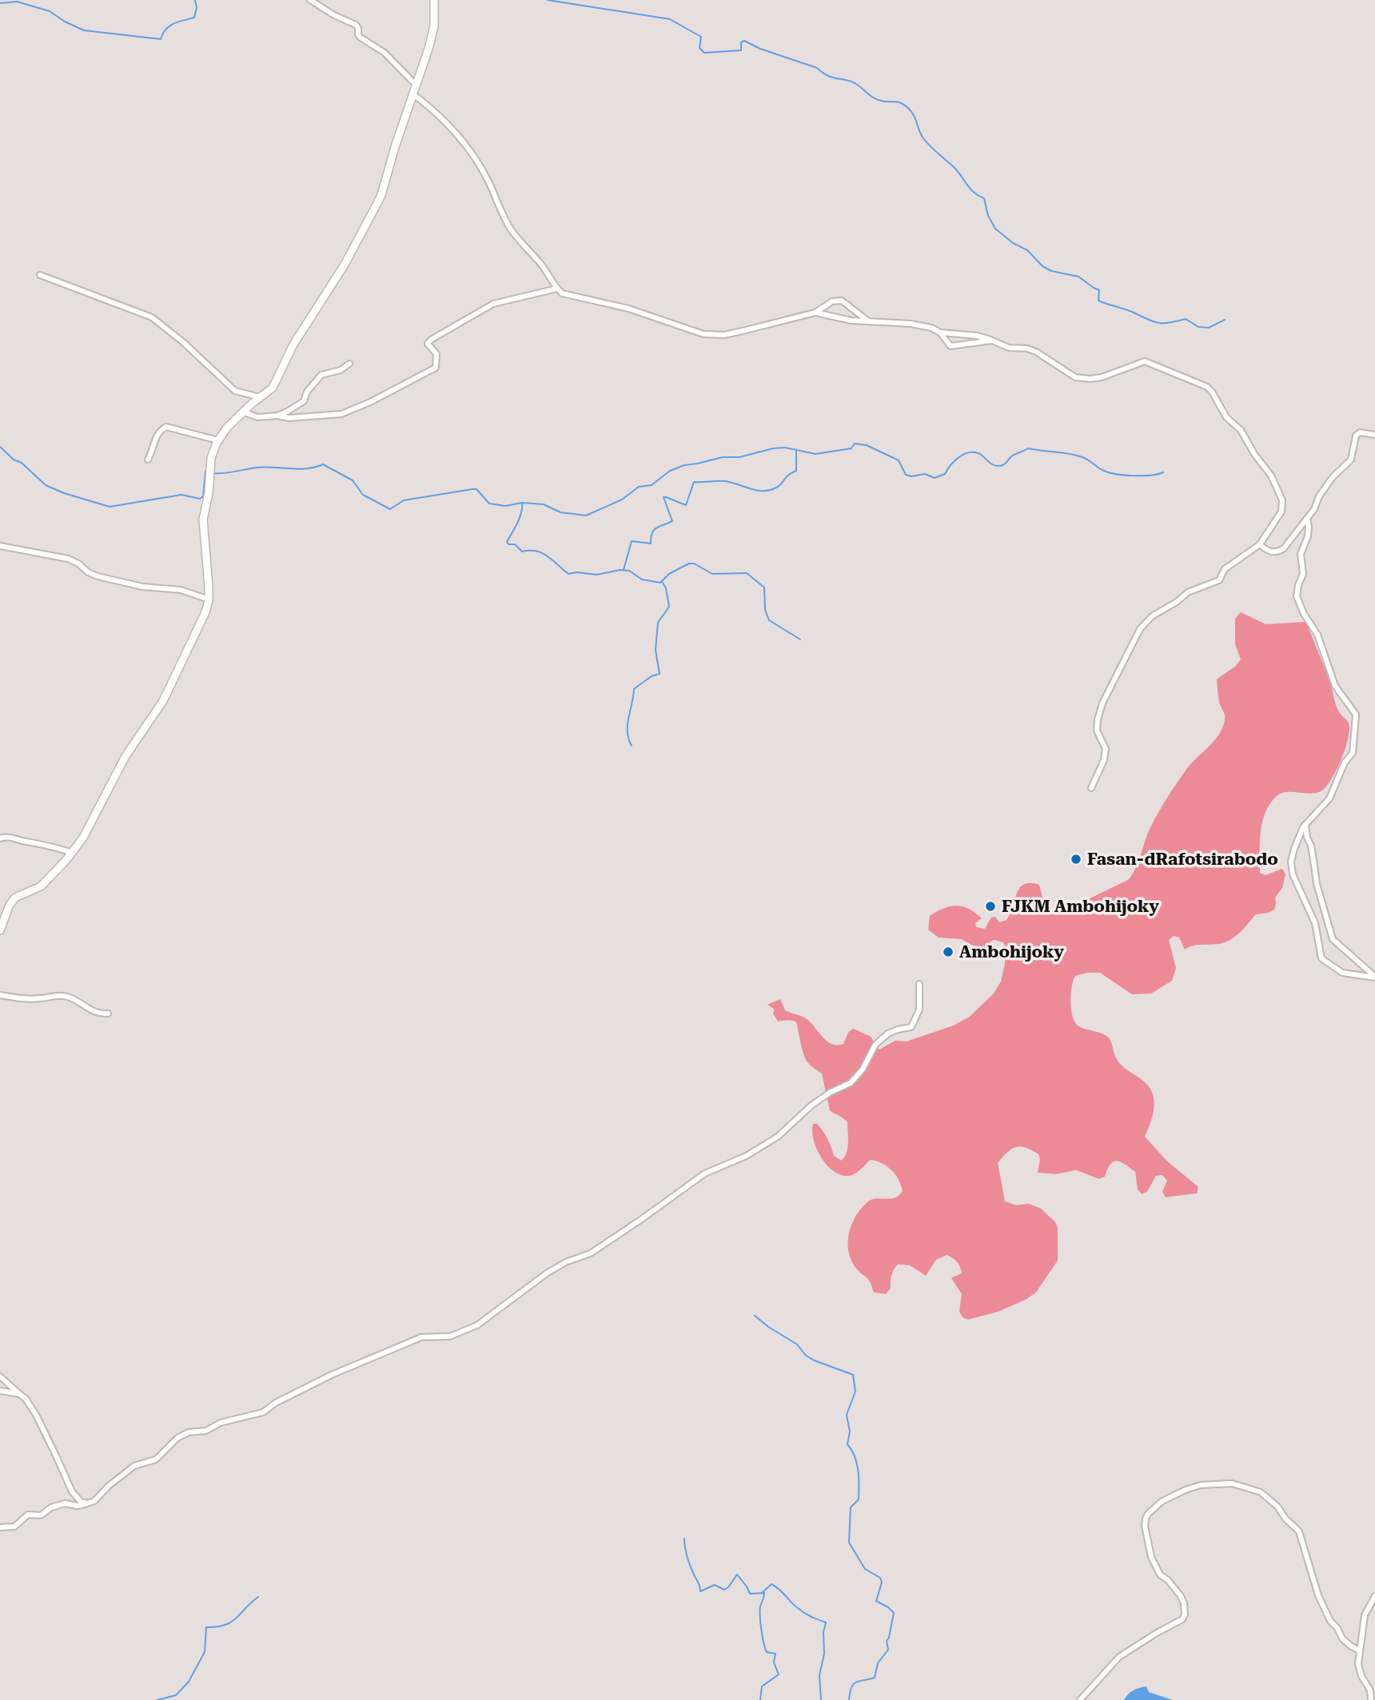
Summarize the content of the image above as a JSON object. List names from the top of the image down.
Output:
{
  "places": ["Fasan-dRafotsirabodo", "FJKM Ambohijoky", "Ambohijoky"]
}
